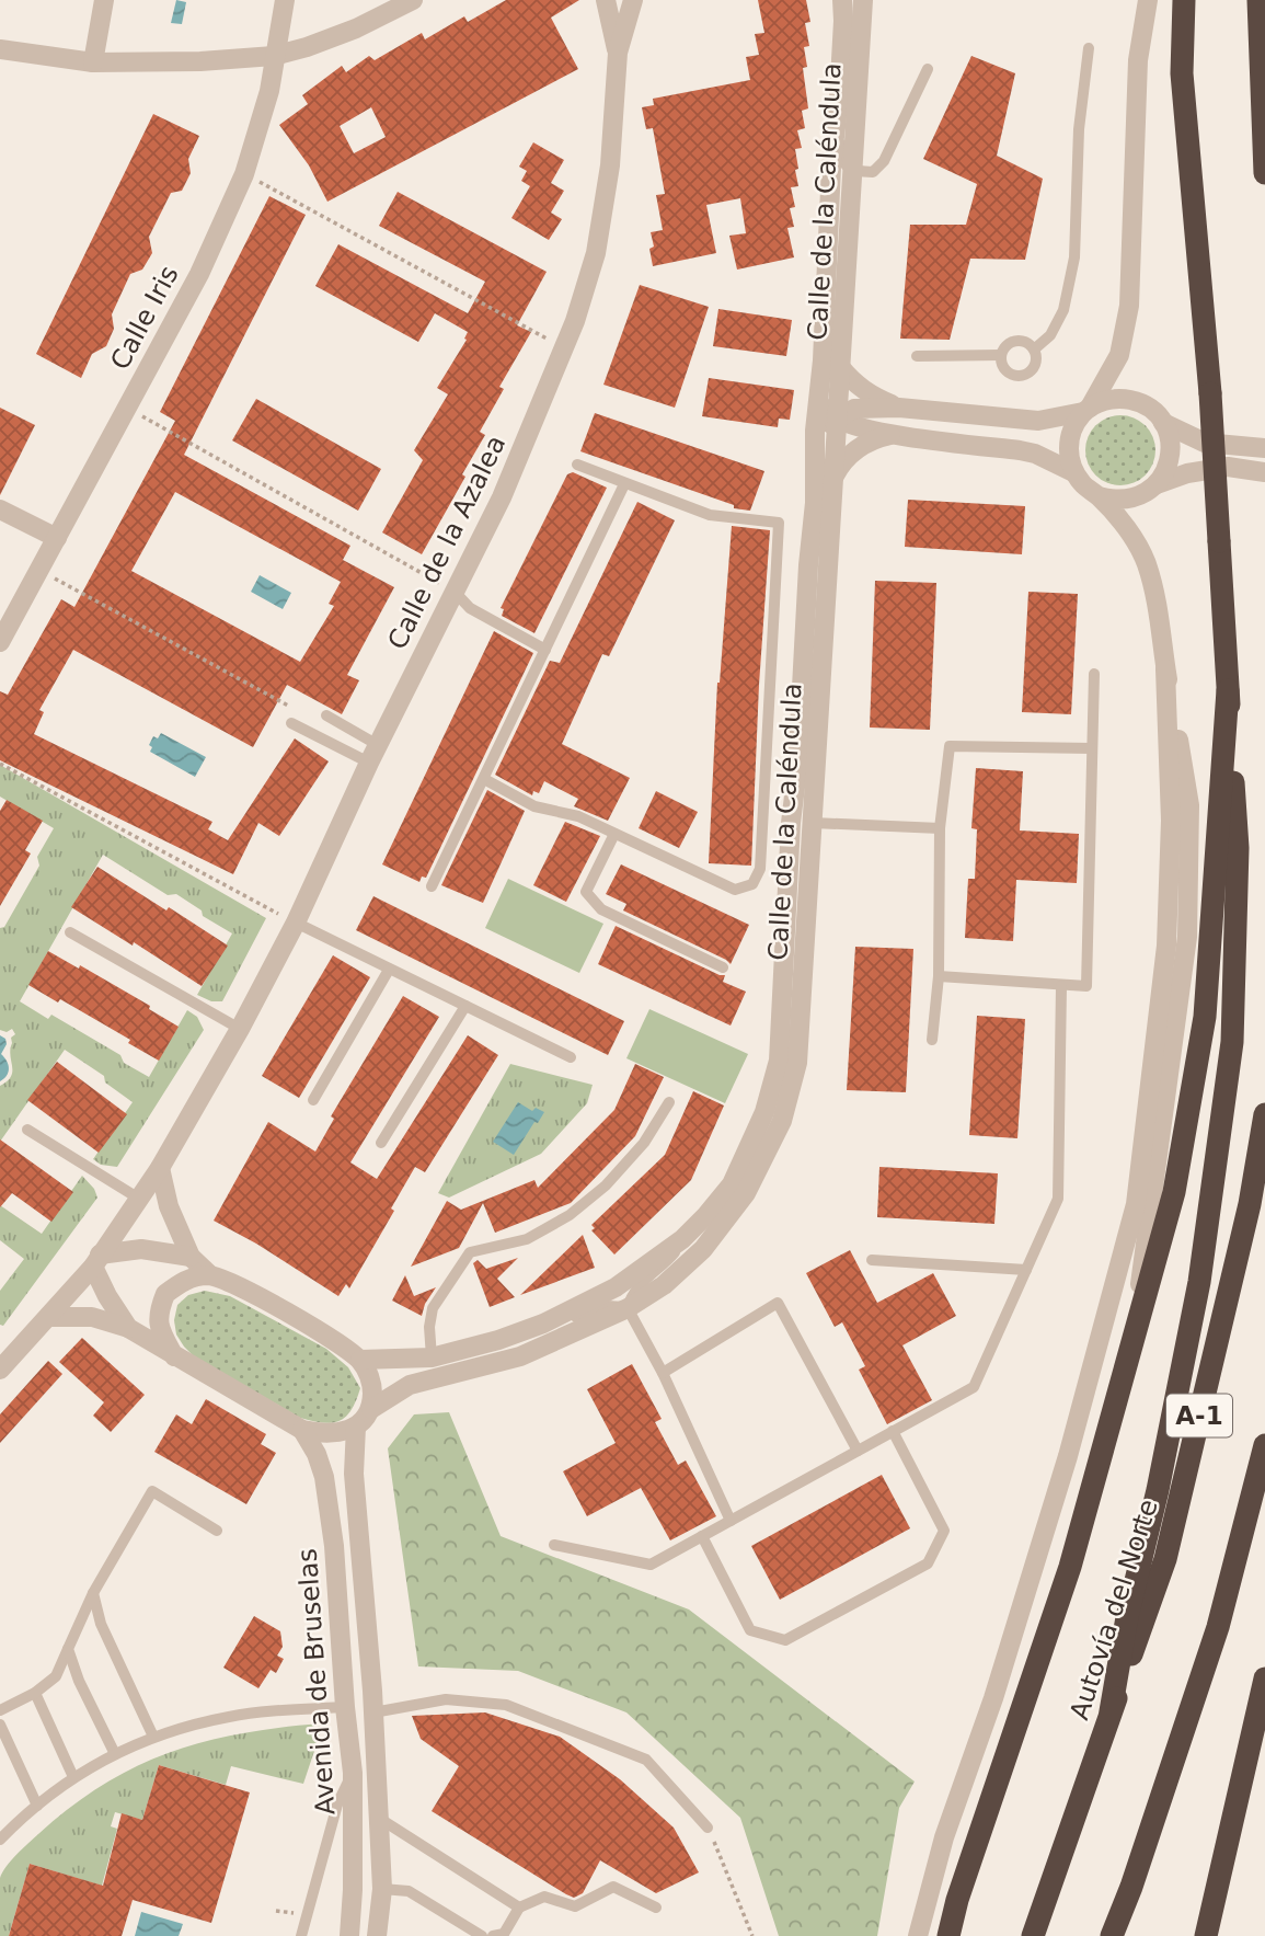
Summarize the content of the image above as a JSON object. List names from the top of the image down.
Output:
{
  "streets": {
    "highway": ["A-1", "Autovía del Norte"],
    "street": [
      "Calle de la Caléndula",
      "Calle Iris",
      "Calle de la Azalea",
      "Avenida de Bruselas"
    ]
  },
  "crossings": [
    ["Calle de la Caléndula", "Avenida de Bruselas"]
  ]
}
